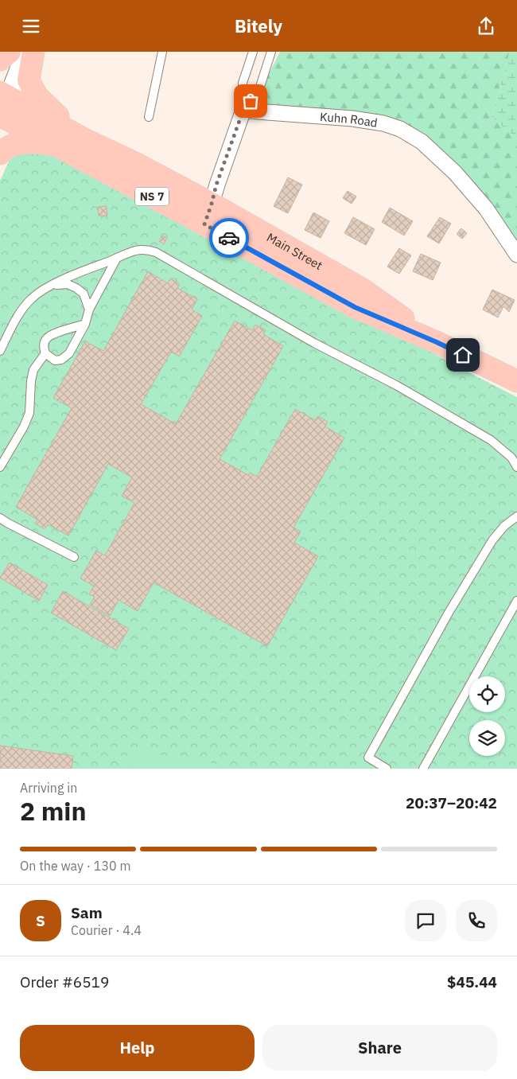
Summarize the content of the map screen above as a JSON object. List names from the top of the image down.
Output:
{
  "streets": {
    "main road": ["NS 7", "Main Street"],
    "street": ["Kuhn Road"]
  },
  "page": {
    "header": "Bitely",
    "heading": ["2 min", "Arriving in", "20:37–20:42"],
    "panel": [
      "Sam",
      "Courier · 4.4",
      "Order #6519",
      "$45.44"
    ],
    "bar": "On the way · 130 m",
    "round": "S",
    "buttons": ["Help", "Share"]
  }
}
